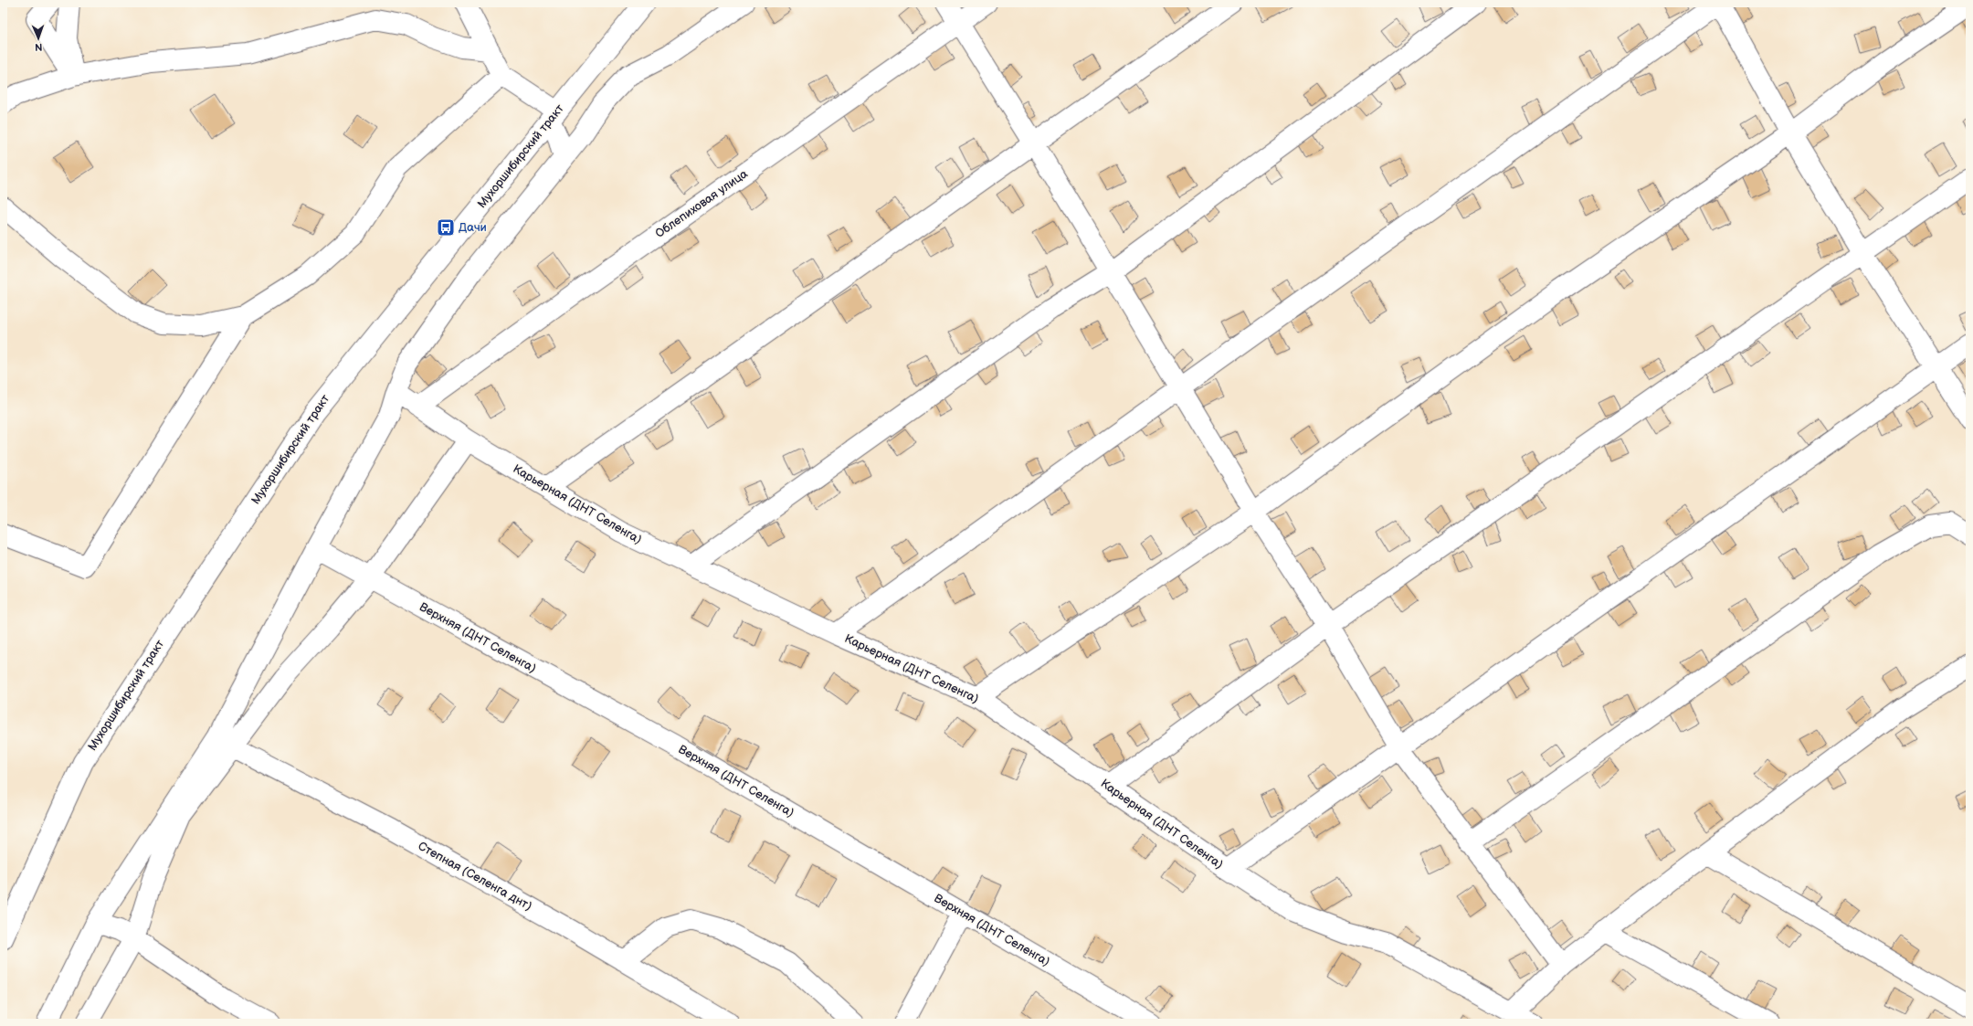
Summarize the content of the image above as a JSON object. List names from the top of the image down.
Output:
{
  "streets": {
    "street": [
      "Мухоршибирский тракт",
      "Облепиховая улица",
      "Карьерная (ДНТ Селенга)",
      "Верхняя (ДНТ Селенга)",
      "Степная (Селенга днт)"
    ]
  },
  "crossings": [
    ["Облепиховая улица", "Карьерная (ДНТ Селенга)"]
  ],
  "places": {
    "bus stop": ["Дачи"]
  },
  "north": "bottom"
}
